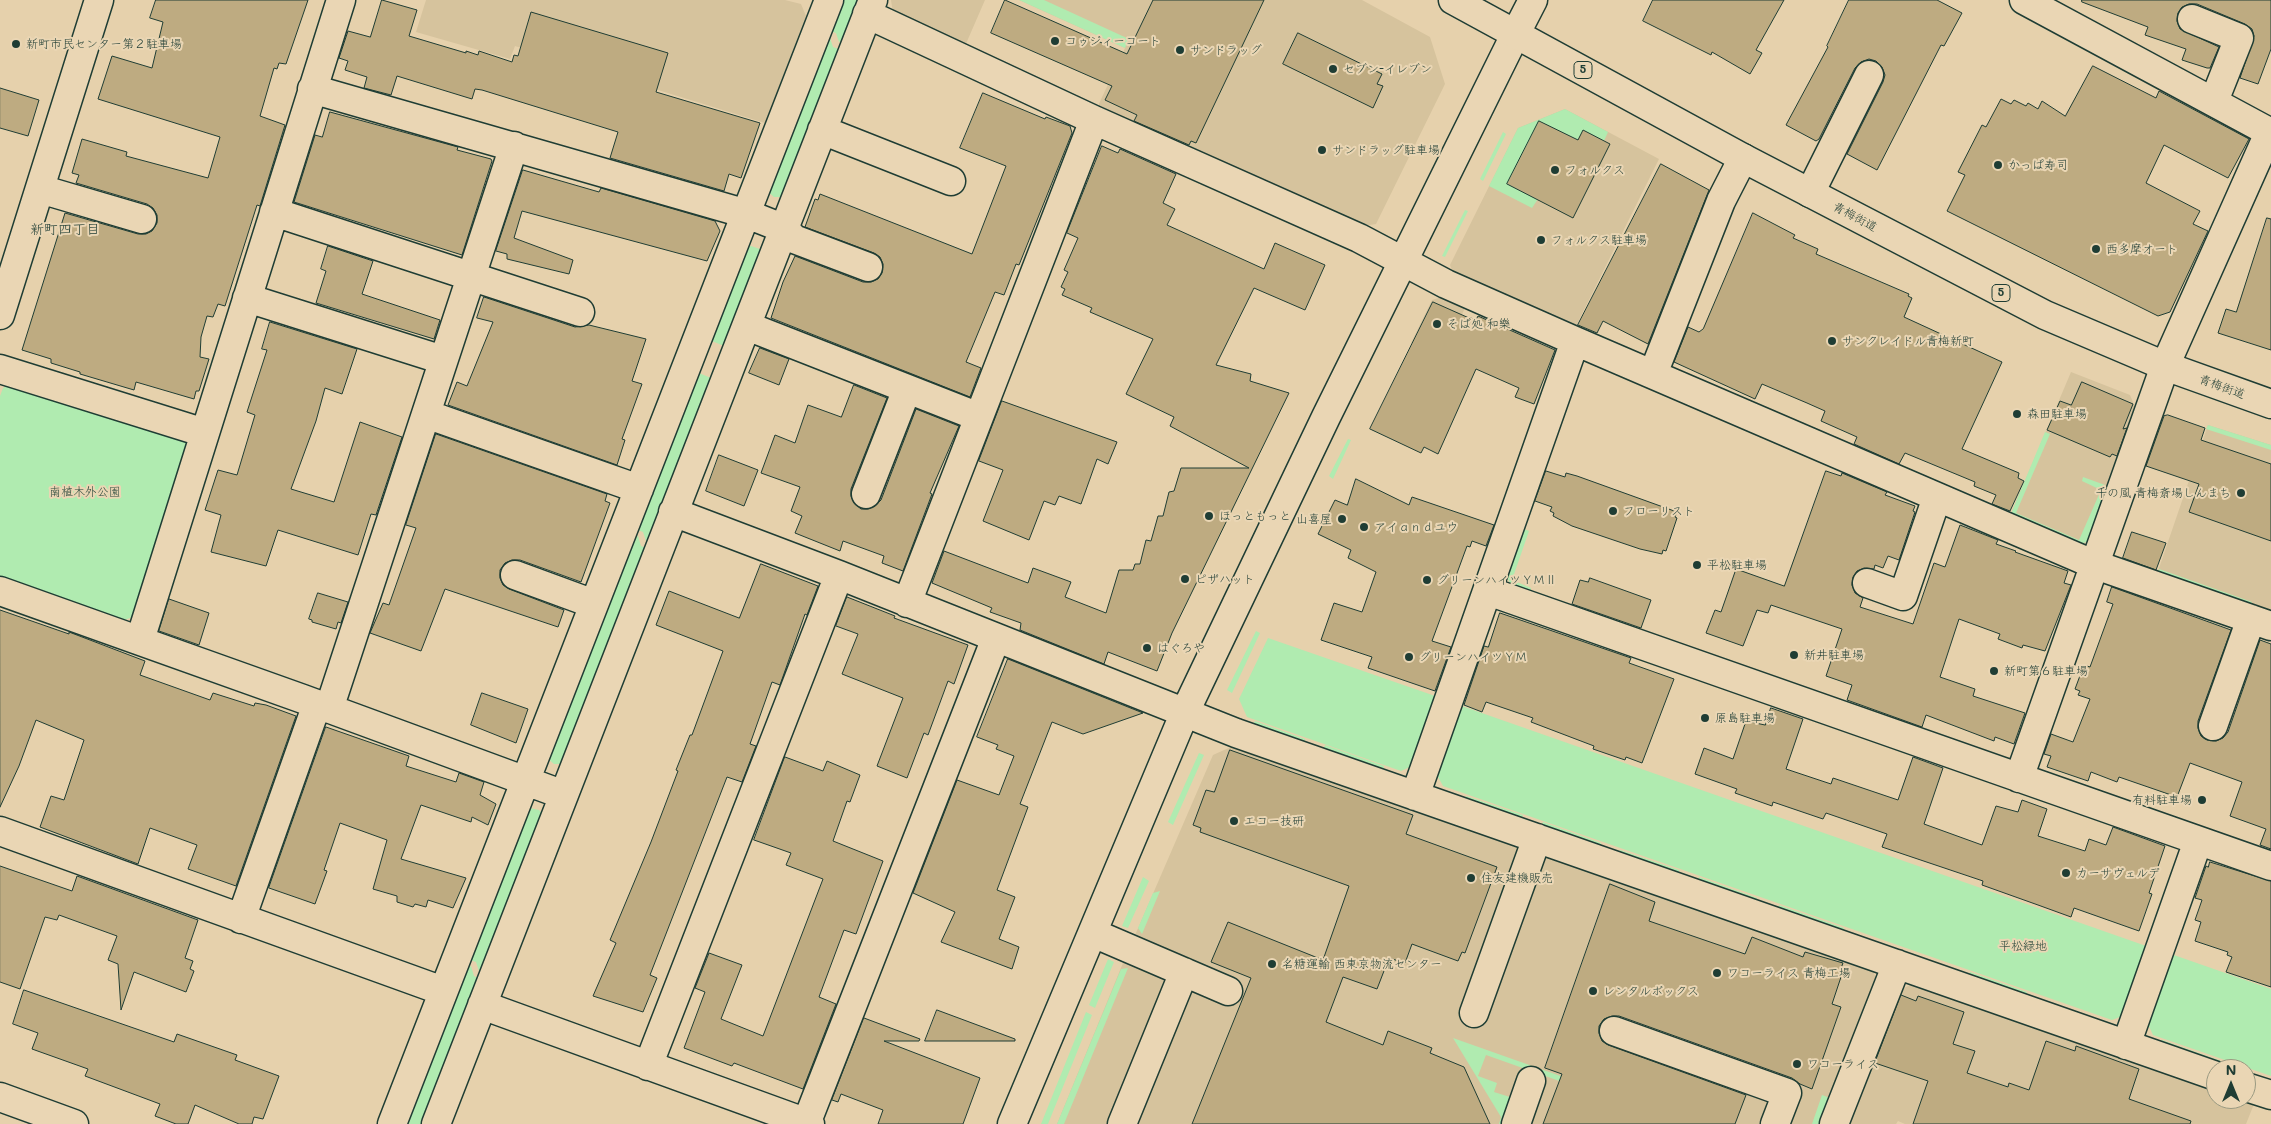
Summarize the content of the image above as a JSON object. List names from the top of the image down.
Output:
{
  "streets": {
    "street": ["5", "青梅街道"]
  },
  "districts": ["新町四丁目"],
  "parks": ["南植木外公園", "平松緑地"],
  "places": [
    "コゥジィーコート",
    "新町市民センター第２駐車場",
    "サンドラッグ",
    "セブン-イレブン",
    "サンドラッグ駐車場",
    "かっぱ寿司",
    "フォルクス",
    "フォルクス駐車場",
    "西多摩オート",
    "そば処 和樂",
    "サンクレイドル青梅新町",
    "森田駐車場",
    "千の風 青梅斎場しんまち",
    "フローリスト",
    "ほっともっと",
    "山喜屋",
    "アイａｎｄユウ",
    "平松駐車場",
    "ピザハット",
    "グリーンハイツＹＭⅡ",
    "はぐろや",
    "新井駐車場",
    "グリーンハイツＹＭ",
    "新町第６駐車場",
    "原島駐車場",
    "有料駐車場",
    "エコー技研",
    "カーサヴェルデ",
    "住友建機販売",
    "名糖運輸 西東京物流センター",
    "ワコーライス 青梅工場",
    "レンタルボックス",
    "ワコーライス"
  ],
  "north": "top"
}
